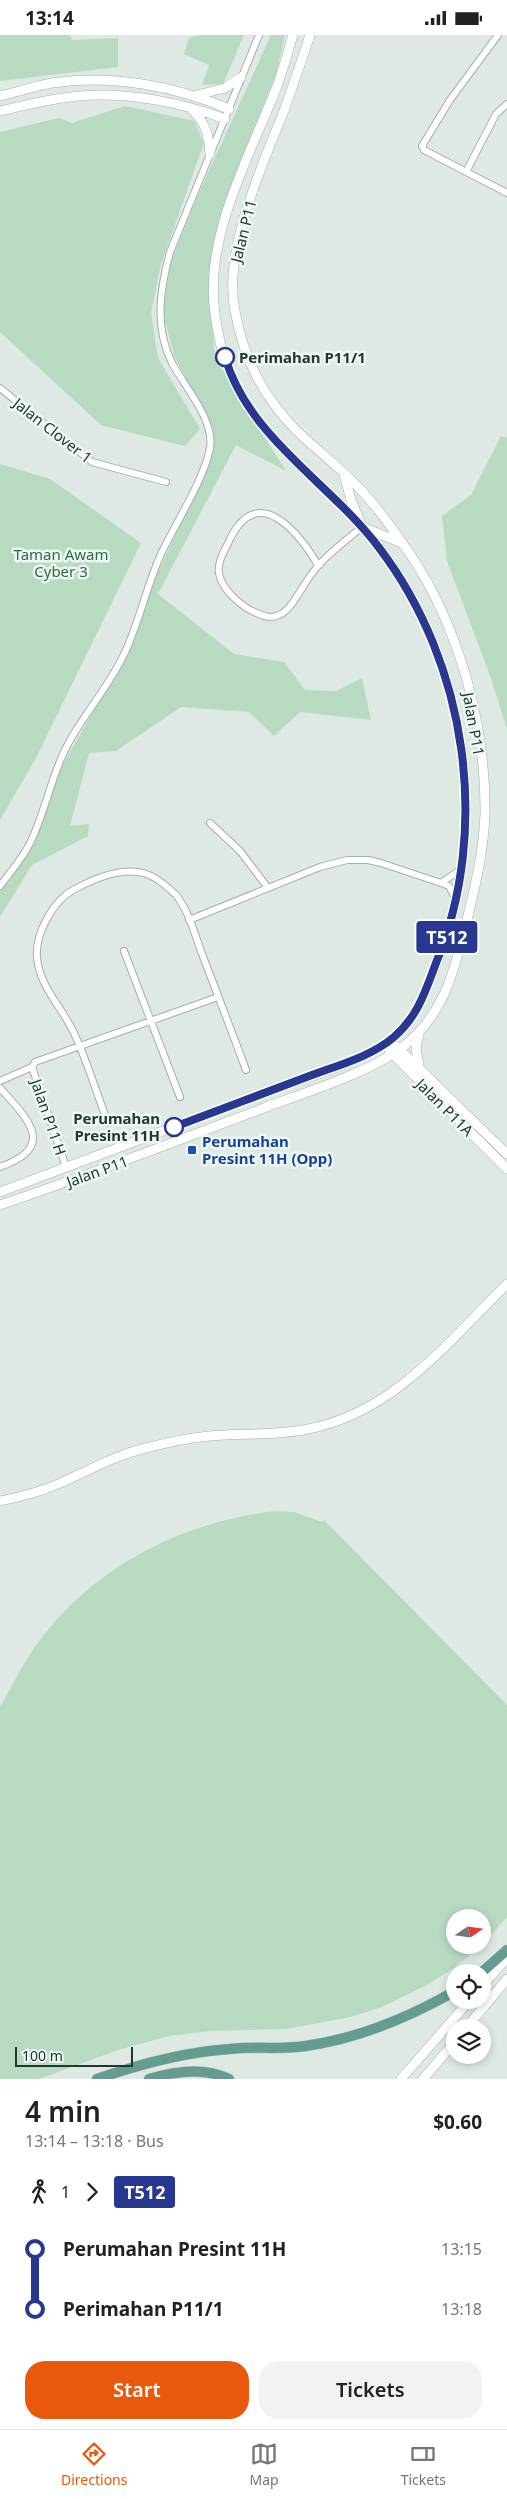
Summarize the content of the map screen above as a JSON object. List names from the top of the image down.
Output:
{
  "streets": {
    "main road": ["Jalan P11", "Jalan P11A"],
    "street": ["Jalan Clover 1", "Jalan P11 H"]
  },
  "crossings": [
    ["Jalan P11", "Jalan P11A"],
    ["Jalan P11", "Jalan P11 H"]
  ],
  "parks": ["Taman Awam Cyber 3"],
  "places": {
    "other": ["Perimahan P11/1", "Perumahan Presint 11H"],
    "transit": ["Perumahan Presint 11H (Opp)"]
  },
  "lines": ["bus line T512"],
  "scale_bar": "100 m",
  "north": "right",
  "page": {
    "status": "13:14",
    "on_map": "T512",
    "scale": "100 m",
    "heading": ["4 min", "13:14 – 13:18 · Bus", "$0.60"],
    "legs": ["1", "T512"],
    "list": [
      {
        "name": "Perumahan Presint 11H",
        "value": "13:15"
      },
      {
        "name": "Perimahan P11/1",
        "value": "13:18"
      }
    ],
    "buttons": ["Start", "Tickets"],
    "tabs": ["Directions", "Map", "Tickets"]
  }
}
